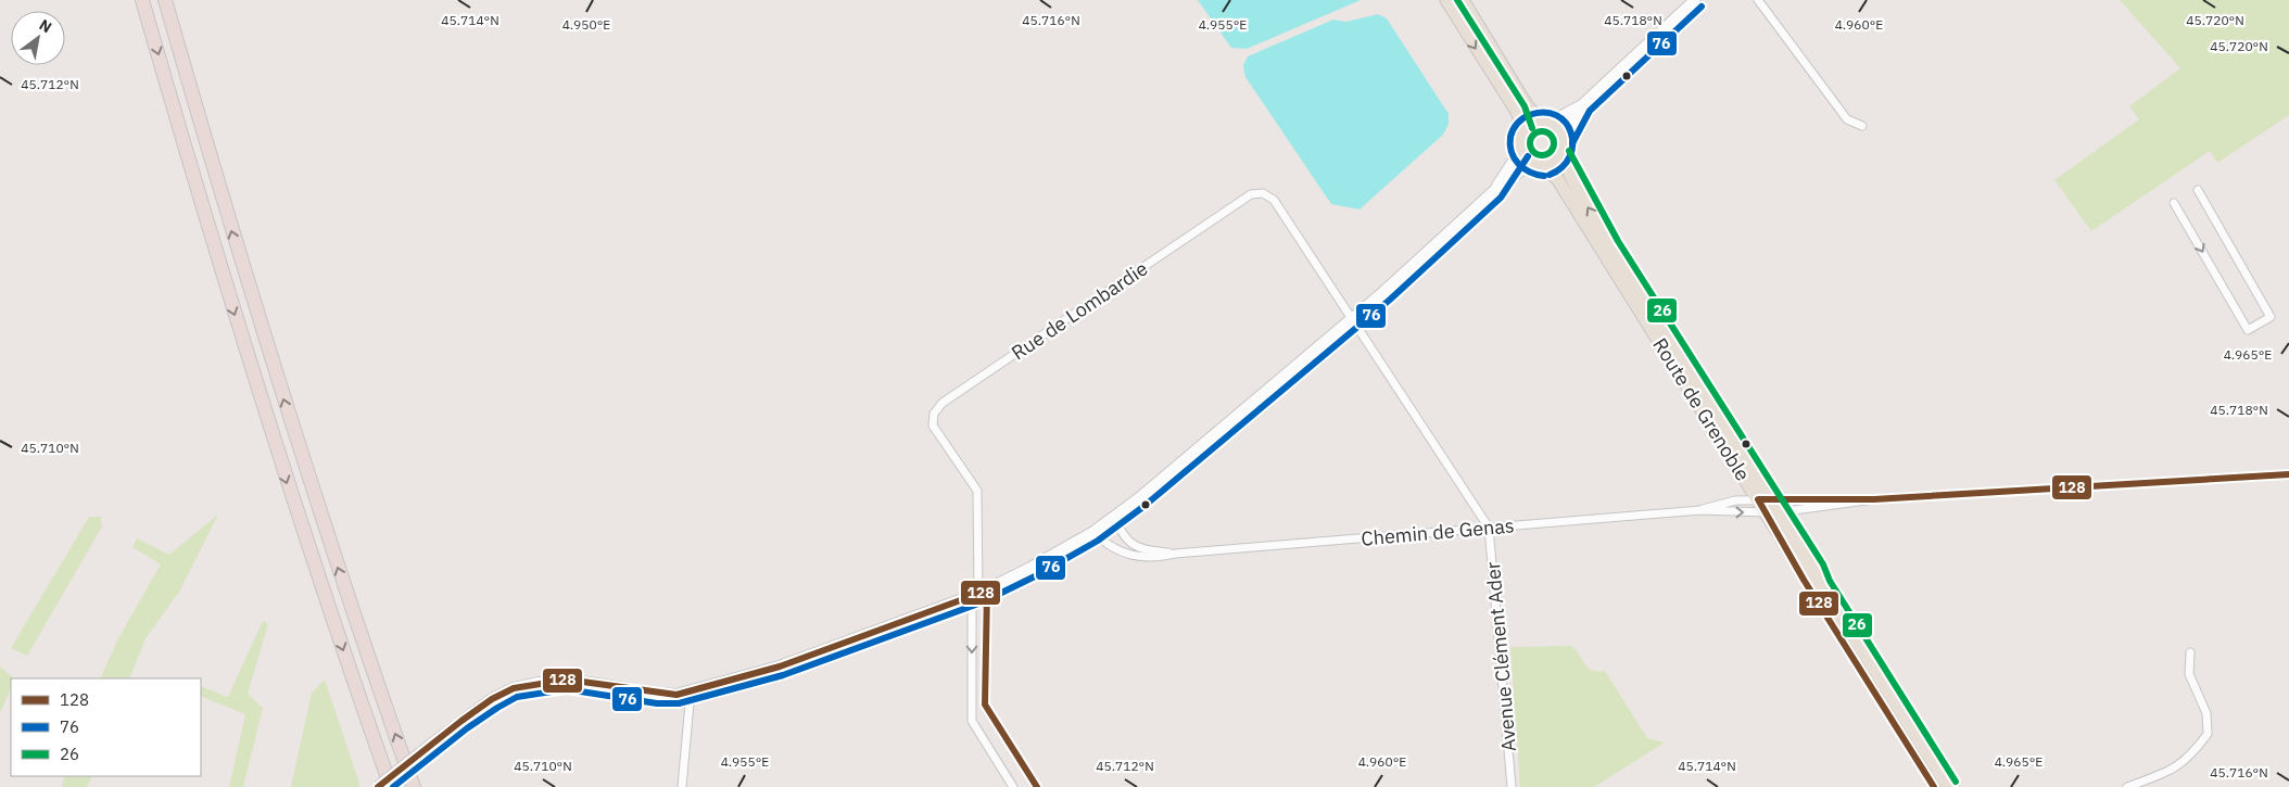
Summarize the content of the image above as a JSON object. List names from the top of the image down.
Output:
{
  "streets": {
    "main road": ["Route de Grenoble"],
    "street": ["Rue de Lombardie", "Chemin de Genas", "Avenue Clément Ader"]
  },
  "crossings": [
    ["Route de Grenoble", "Chemin de Genas"],
    ["Chemin de Genas", "Avenue Clément Ader"]
  ],
  "lines": ["transit line 26", "transit line 76", "transit line 128"],
  "legend": ["128", "76", "26"],
  "north": "top right",
  "coordinates": [
    "45.720°N",
    "45.714°N",
    "45.716°N",
    "45.718°N",
    "4.950°E",
    "4.955°E",
    "4.960°E",
    "45.712°N",
    "4.965°E",
    "45.710°N"
  ]
}
